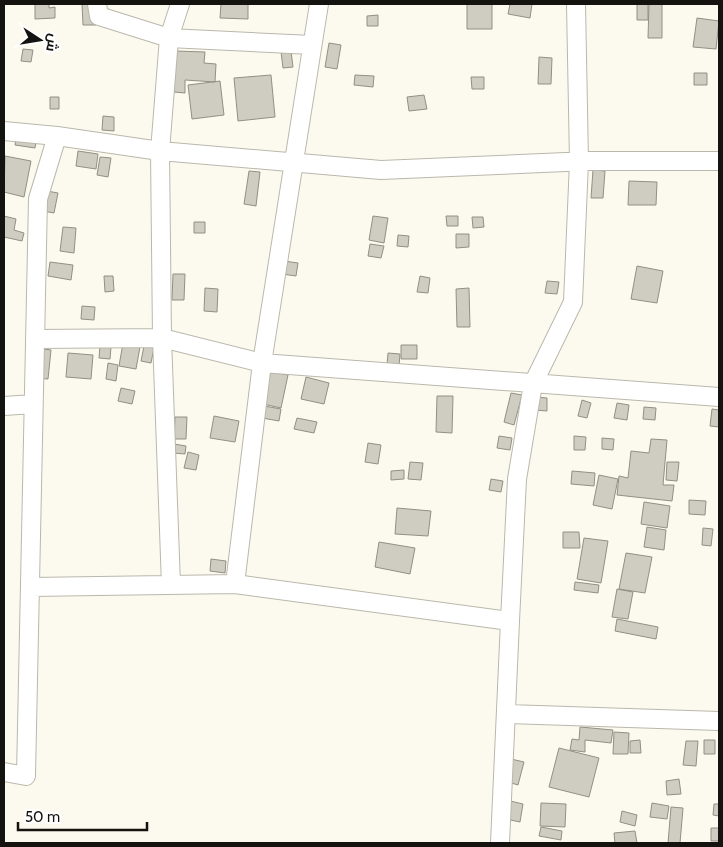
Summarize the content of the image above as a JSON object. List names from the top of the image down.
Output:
{
  "scale_bar": "50 m",
  "north": "right"
}
